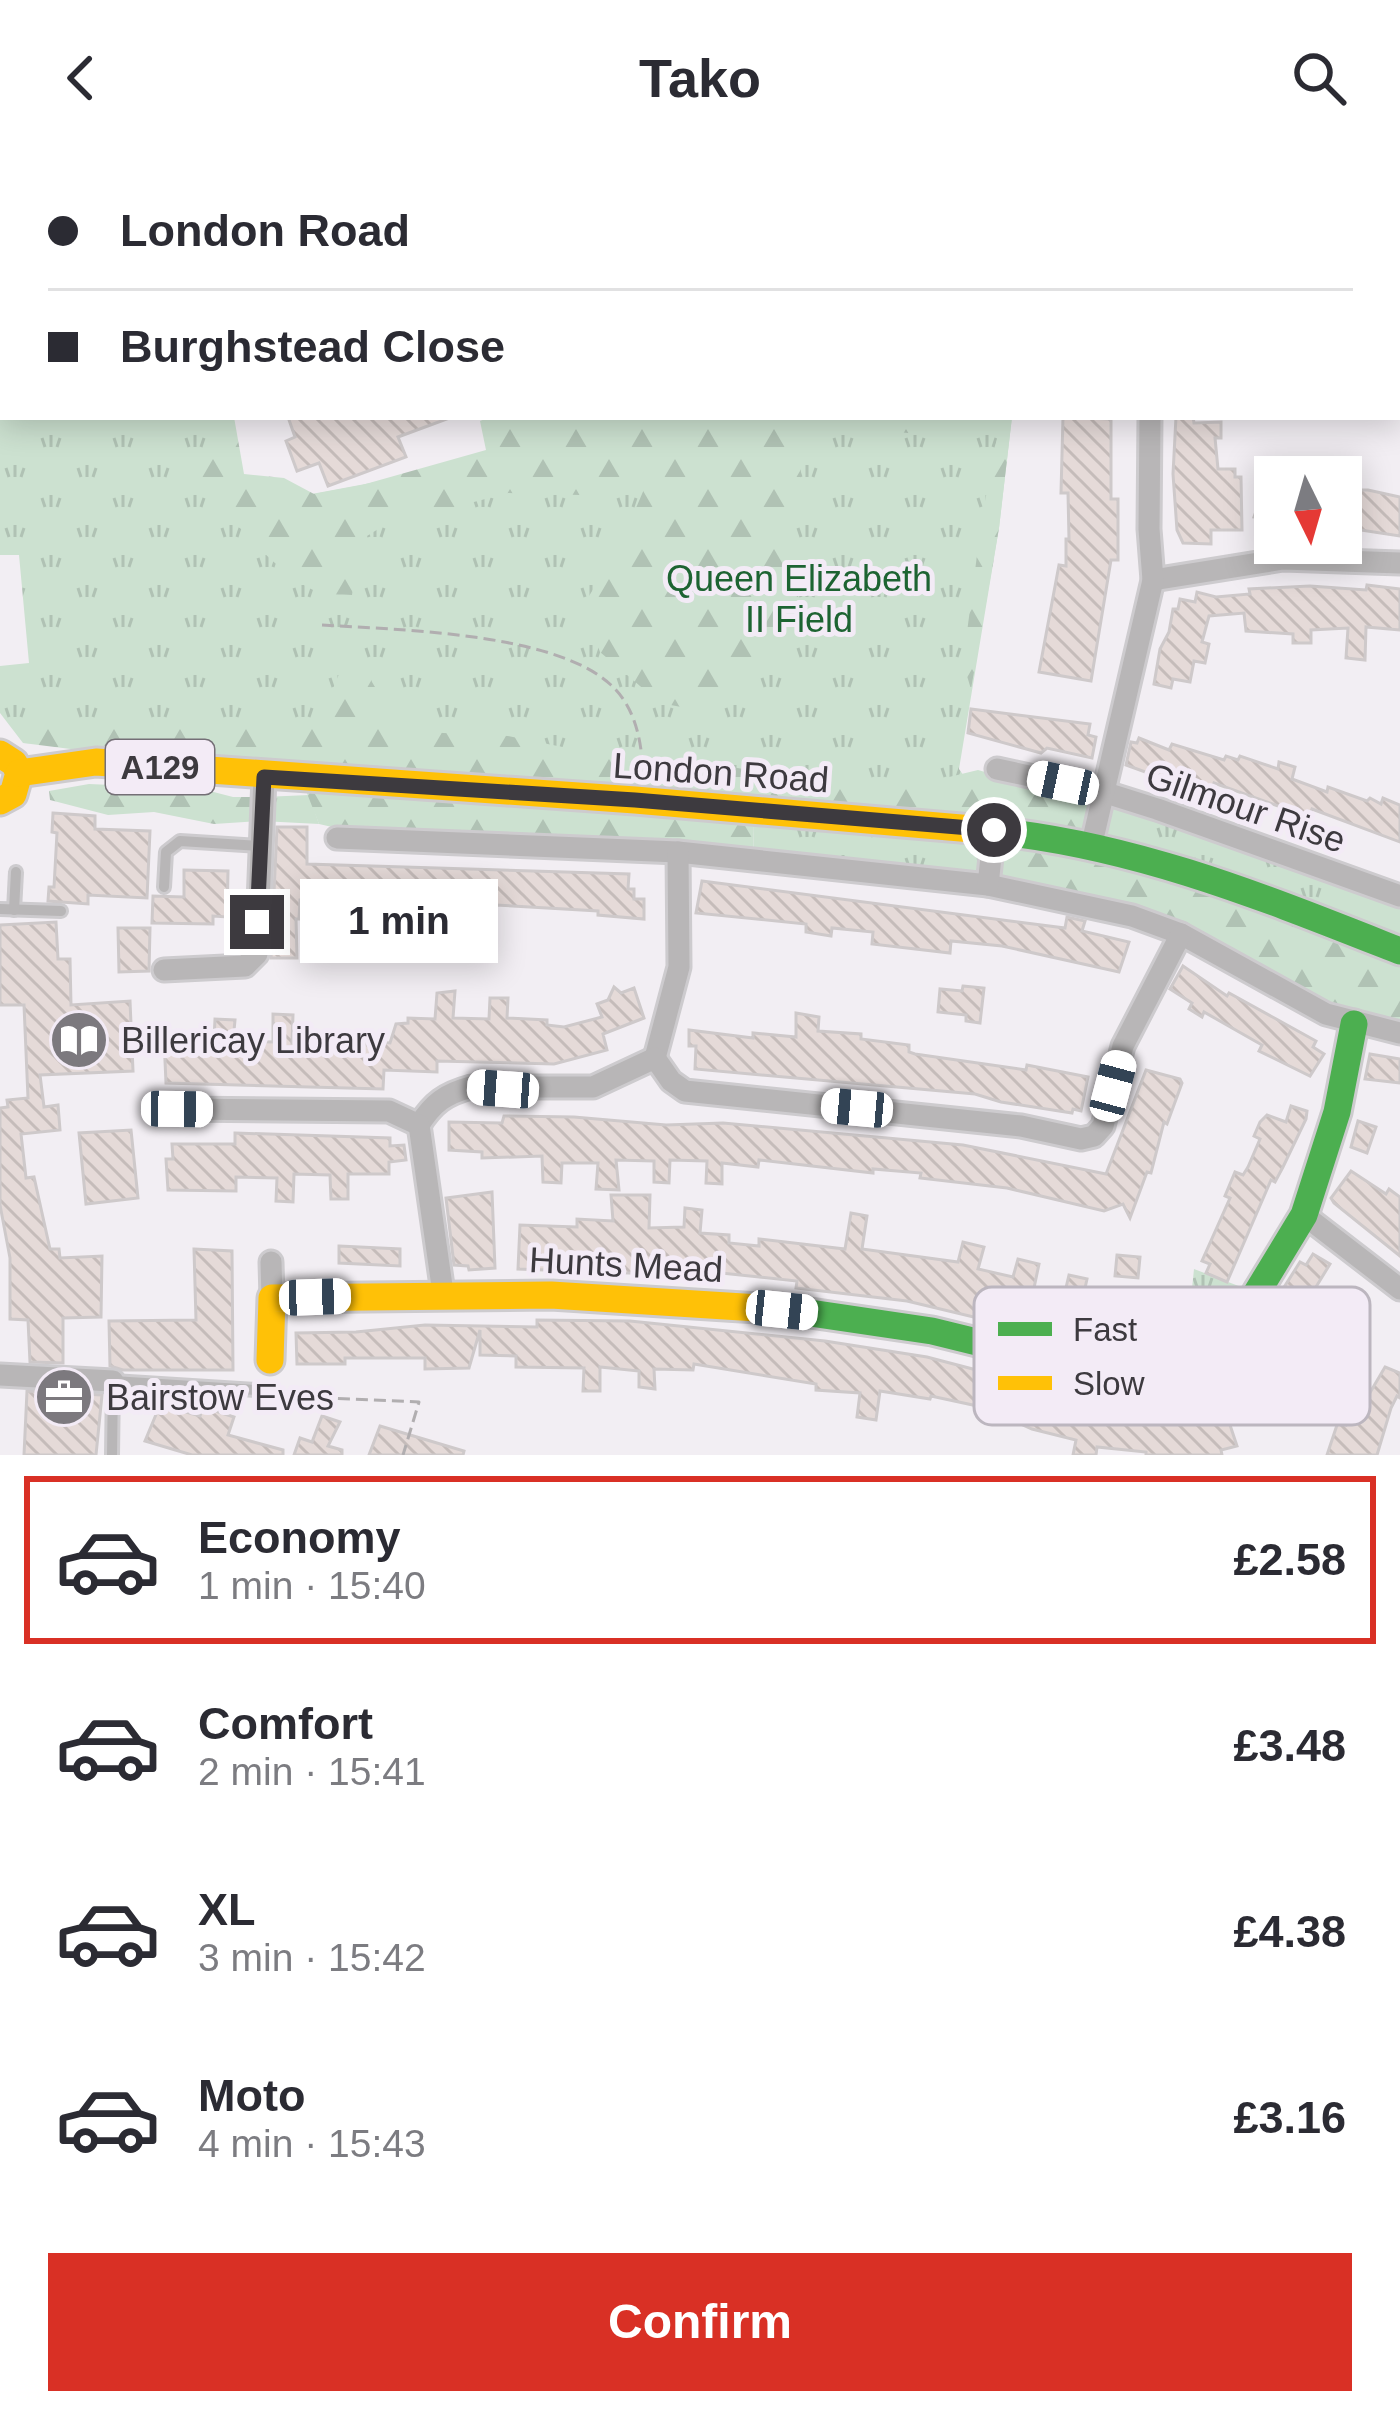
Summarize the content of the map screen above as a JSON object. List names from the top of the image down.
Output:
{
  "streets": {
    "main road": ["A129", "London Road", "Hunts Mead"],
    "street": ["Gilmour Rise"]
  },
  "parks": ["Queen Elizabeth II Field"],
  "places": {
    "library": ["Billericay Library"],
    "office": ["Bairstow Eves"]
  },
  "legend": ["Fast", "Slow"],
  "north": "bottom",
  "page": {
    "header": "Tako",
    "banner": ["London Road", "Burghstead Close"],
    "bubble": "1 min",
    "list": [
      {
        "name": "Economy",
        "note": "1 min · 15:40",
        "value": "£2.58"
      },
      {
        "name": "Comfort",
        "note": "2 min · 15:41",
        "value": "£3.48"
      },
      {
        "name": "XL",
        "note": "3 min · 15:42",
        "value": "£4.38"
      },
      {
        "name": "Moto",
        "note": "4 min · 15:43",
        "value": "£3.16"
      }
    ],
    "buttons": "Confirm"
  }
}
